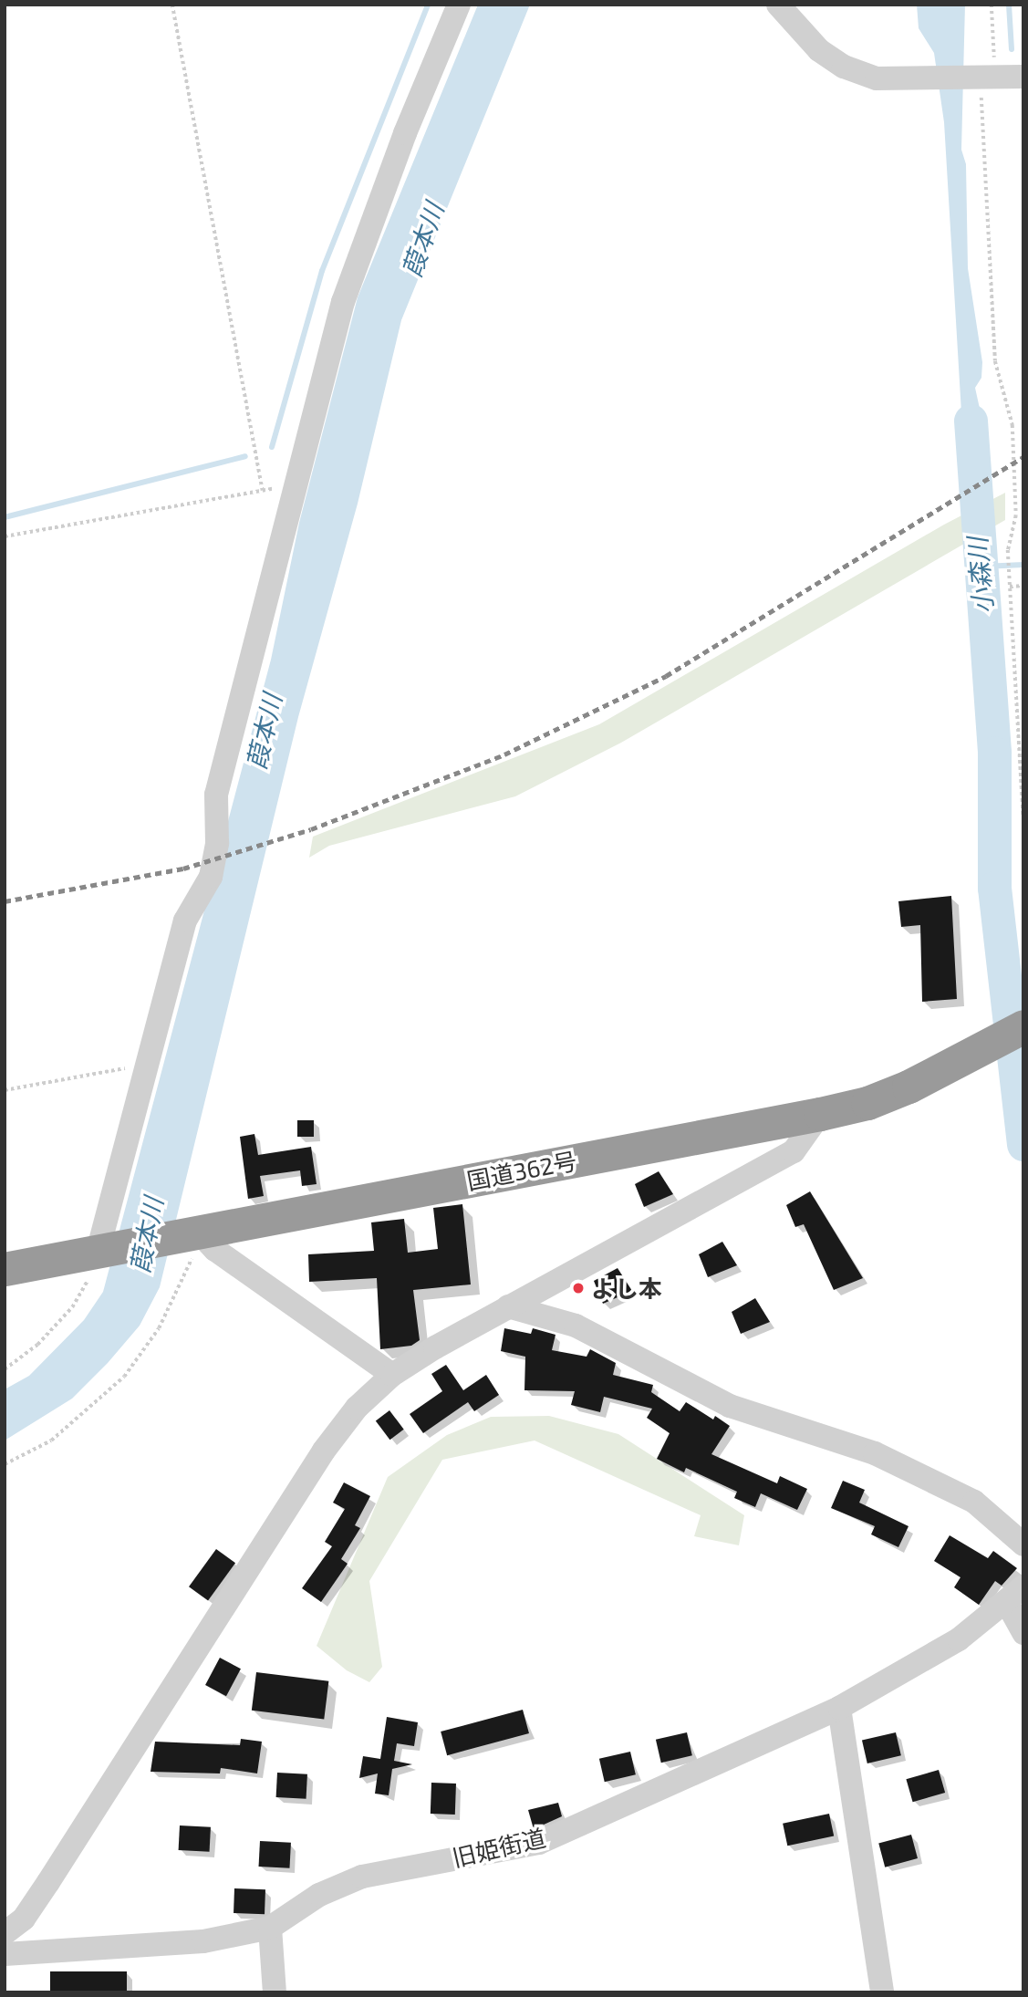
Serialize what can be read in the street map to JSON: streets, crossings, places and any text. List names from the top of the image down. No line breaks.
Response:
{"streets":{"highway":["国道362号"],"street":["旧姫街道"]},"water":["葭本川","小森川"],"places":["よし本"]}
